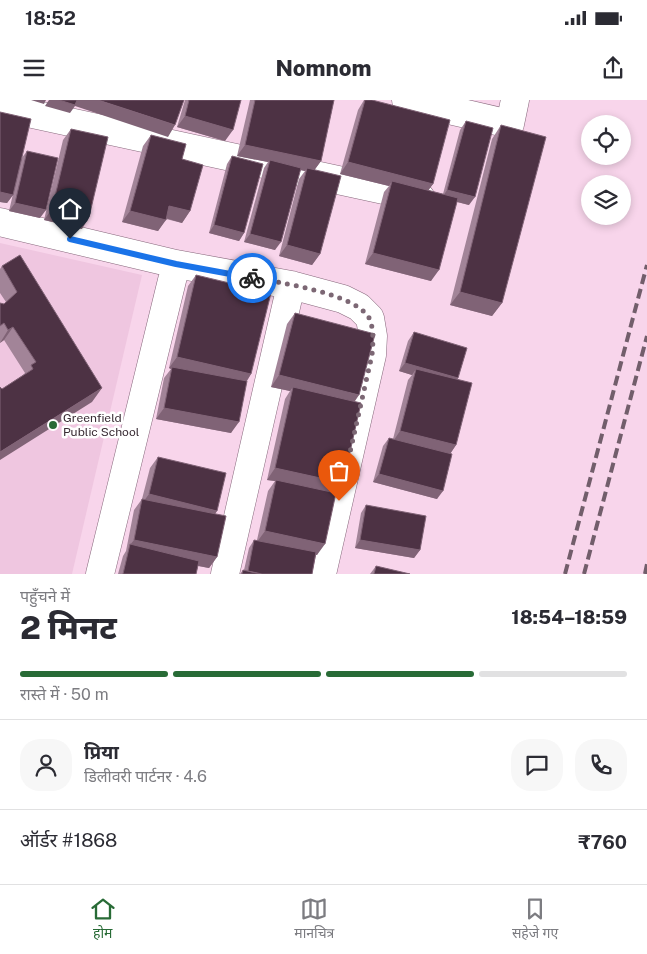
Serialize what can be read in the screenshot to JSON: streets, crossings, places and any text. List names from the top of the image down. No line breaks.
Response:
{"places":["Greenfield Public School"],"page":{"status":"18:52","header":"Nomnom","heading":["2 मिनट","पहुँचने में","18:54–18:59"],"panel":["प्रिया","डिलीवरी पार्टनर · 4.6","ऑर्डर #1868","₹760"],"bar":"रास्ते में · 50 m","tabs":["होम","मानचित्र","सहेजे गए"]}}
